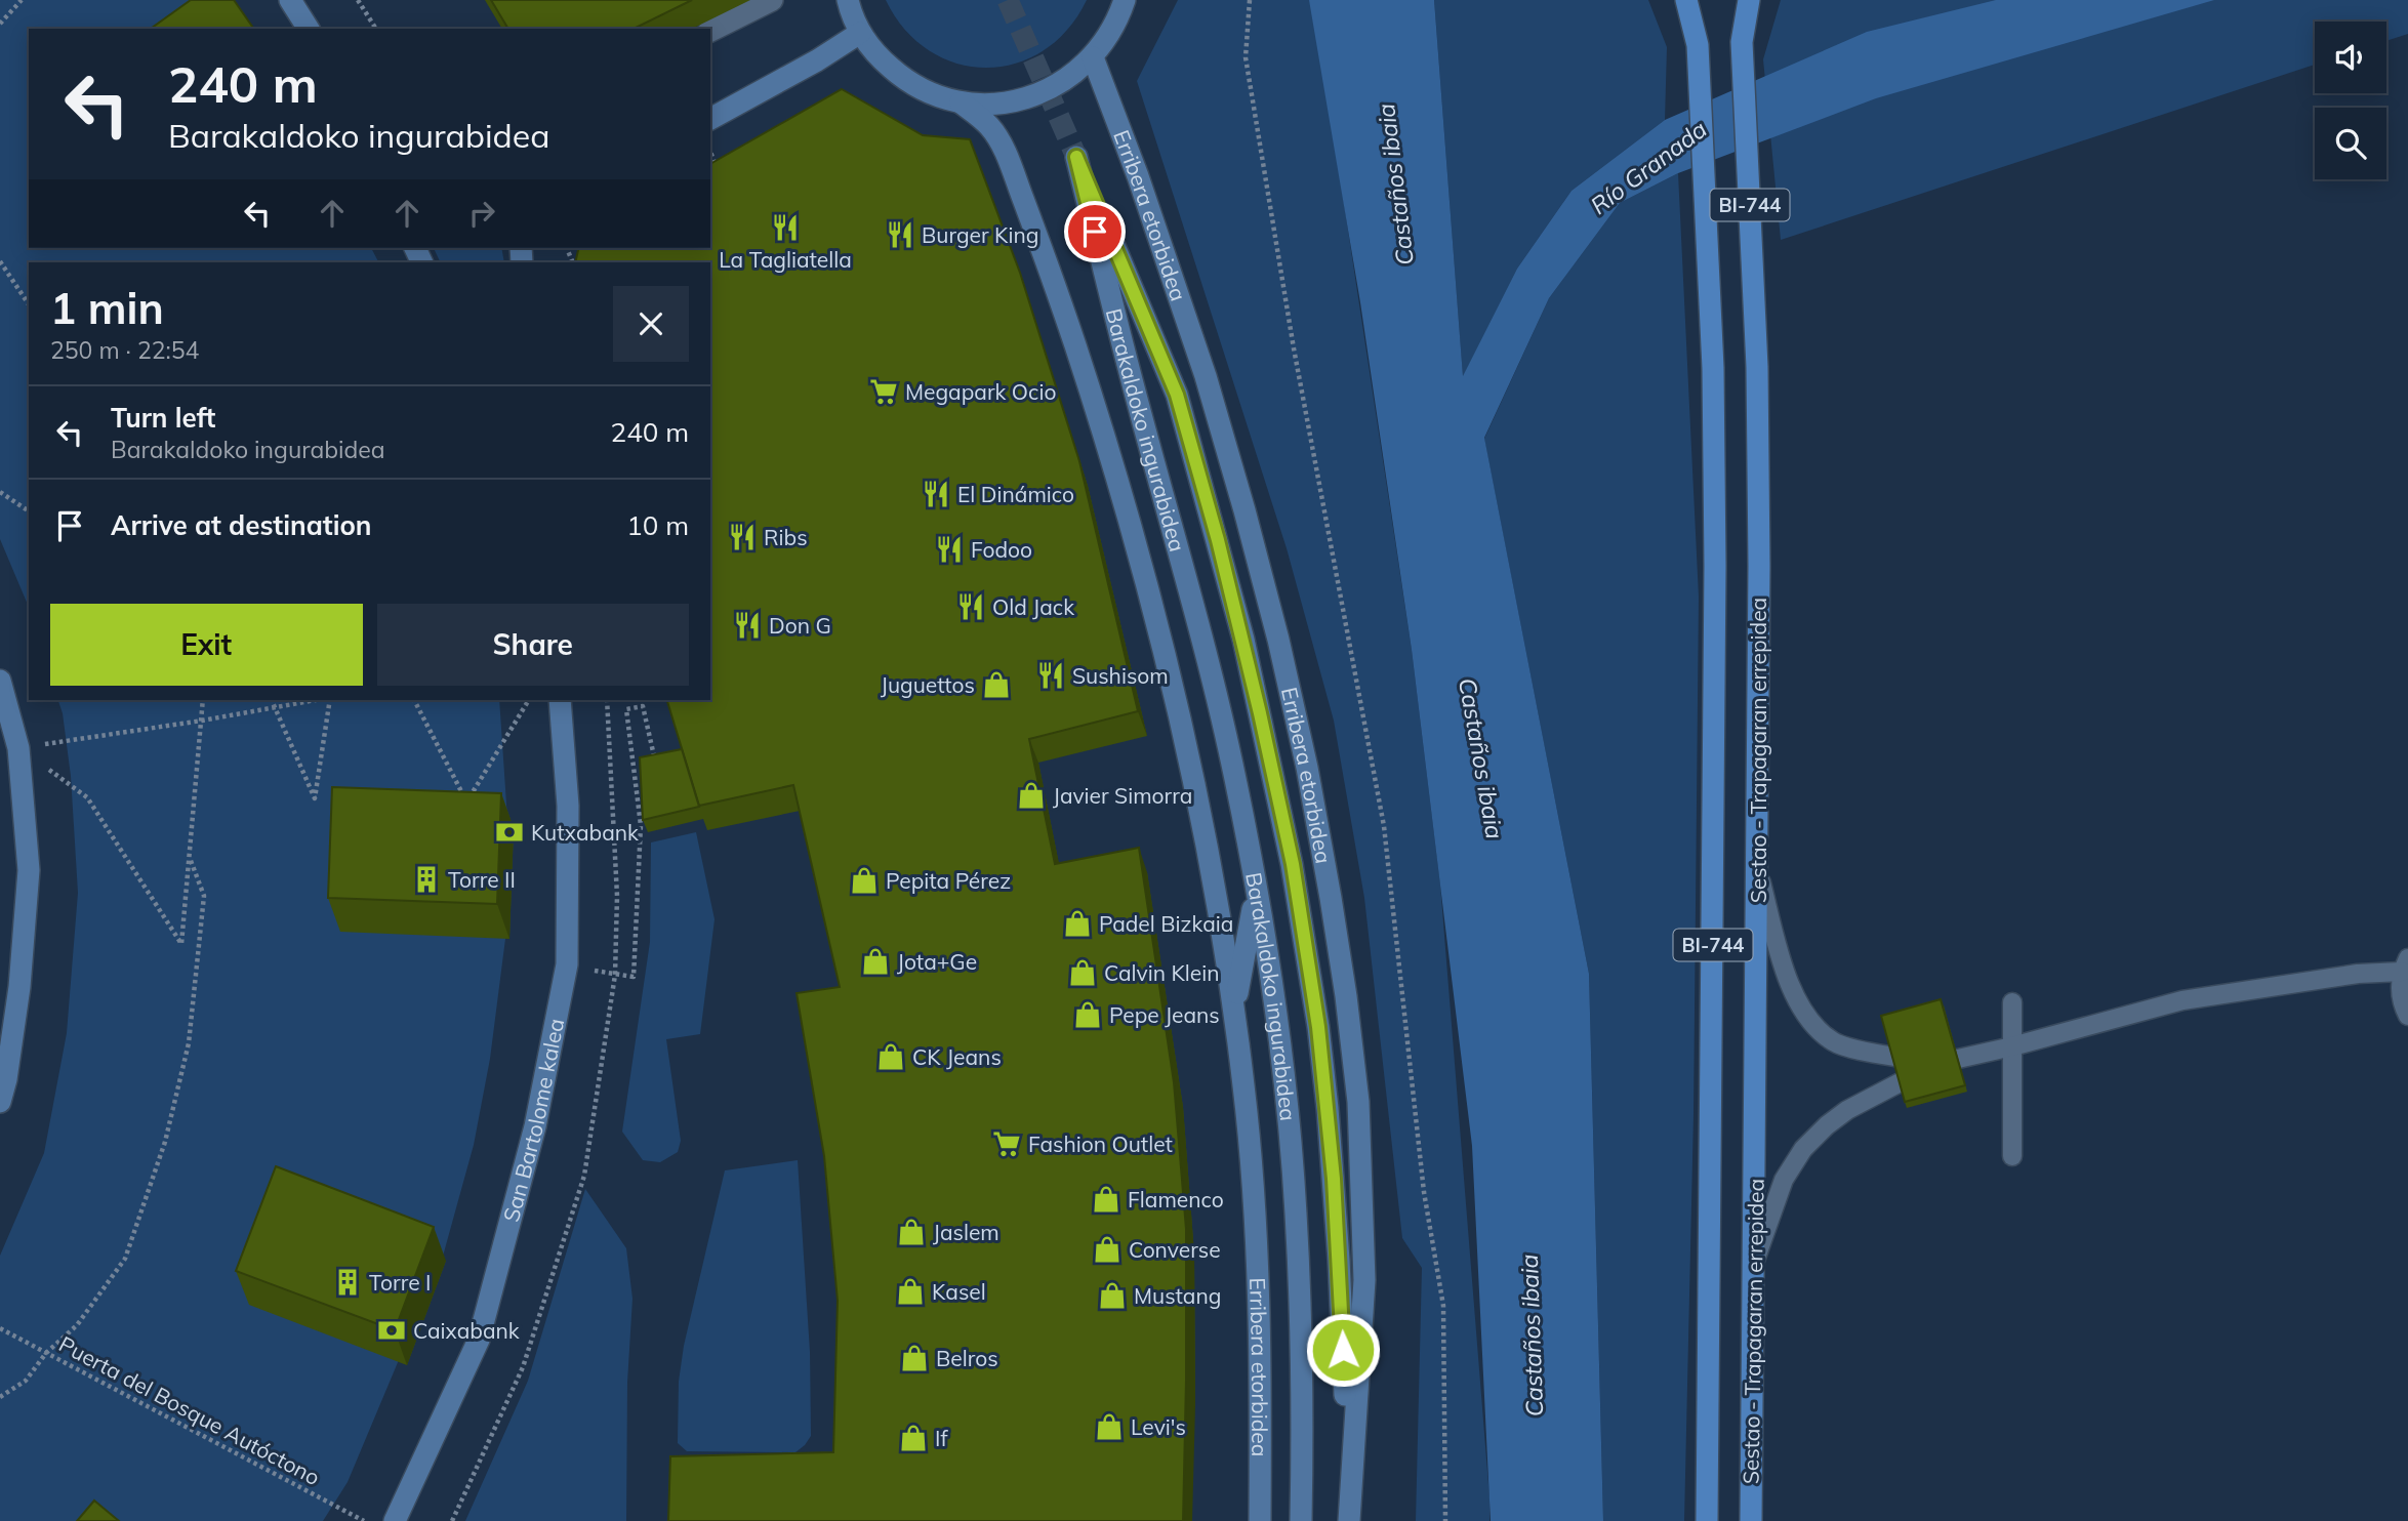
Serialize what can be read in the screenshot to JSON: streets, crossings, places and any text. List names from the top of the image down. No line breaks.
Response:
{"streets":{"main road":["BI-744","Sestao - Trapagaran errepidea"],"street":["Erribera etorbidea","Barakaldoko ingurabidea","San Bartolome kalea"],"path":["Puerta del Bosque Autóctono"]},"crossings":[["Erribera etorbidea","Barakaldoko ingurabidea"]],"water":["Río Granada","Castaños ibaia"],"places":{"restaurant":["La Tagliatella","Burger King","El Dinámico","Ribs","Fodoo","Old Jack","Don G","Sushisom"],"supermarket":["Megapark Ocio","Fashion Outlet"],"shop":["Juguettos","Javier Simorra","Pepita Pérez","Padel Bizkaia","Jota+Ge","Calvin Klein","Pepe Jeans","CK Jeans","Flamenco","Jaslem","Converse","Kasel","Mustang","Belros","Levi's","If"],"bank":["Kutxabank","Caixabank"],"building":["Torre II","Torre I"]},"page":{"turn":["240 m","Barakaldoko ingurabidea"],"heading":["1 min","250 m · 22:54"],"list":[{"name":"Turn left","note":"Barakaldoko ingurabidea","value":"240 m"},{"name":"Arrive at destination","value":"10 m"}],"buttons":["Exit","Share"]}}
